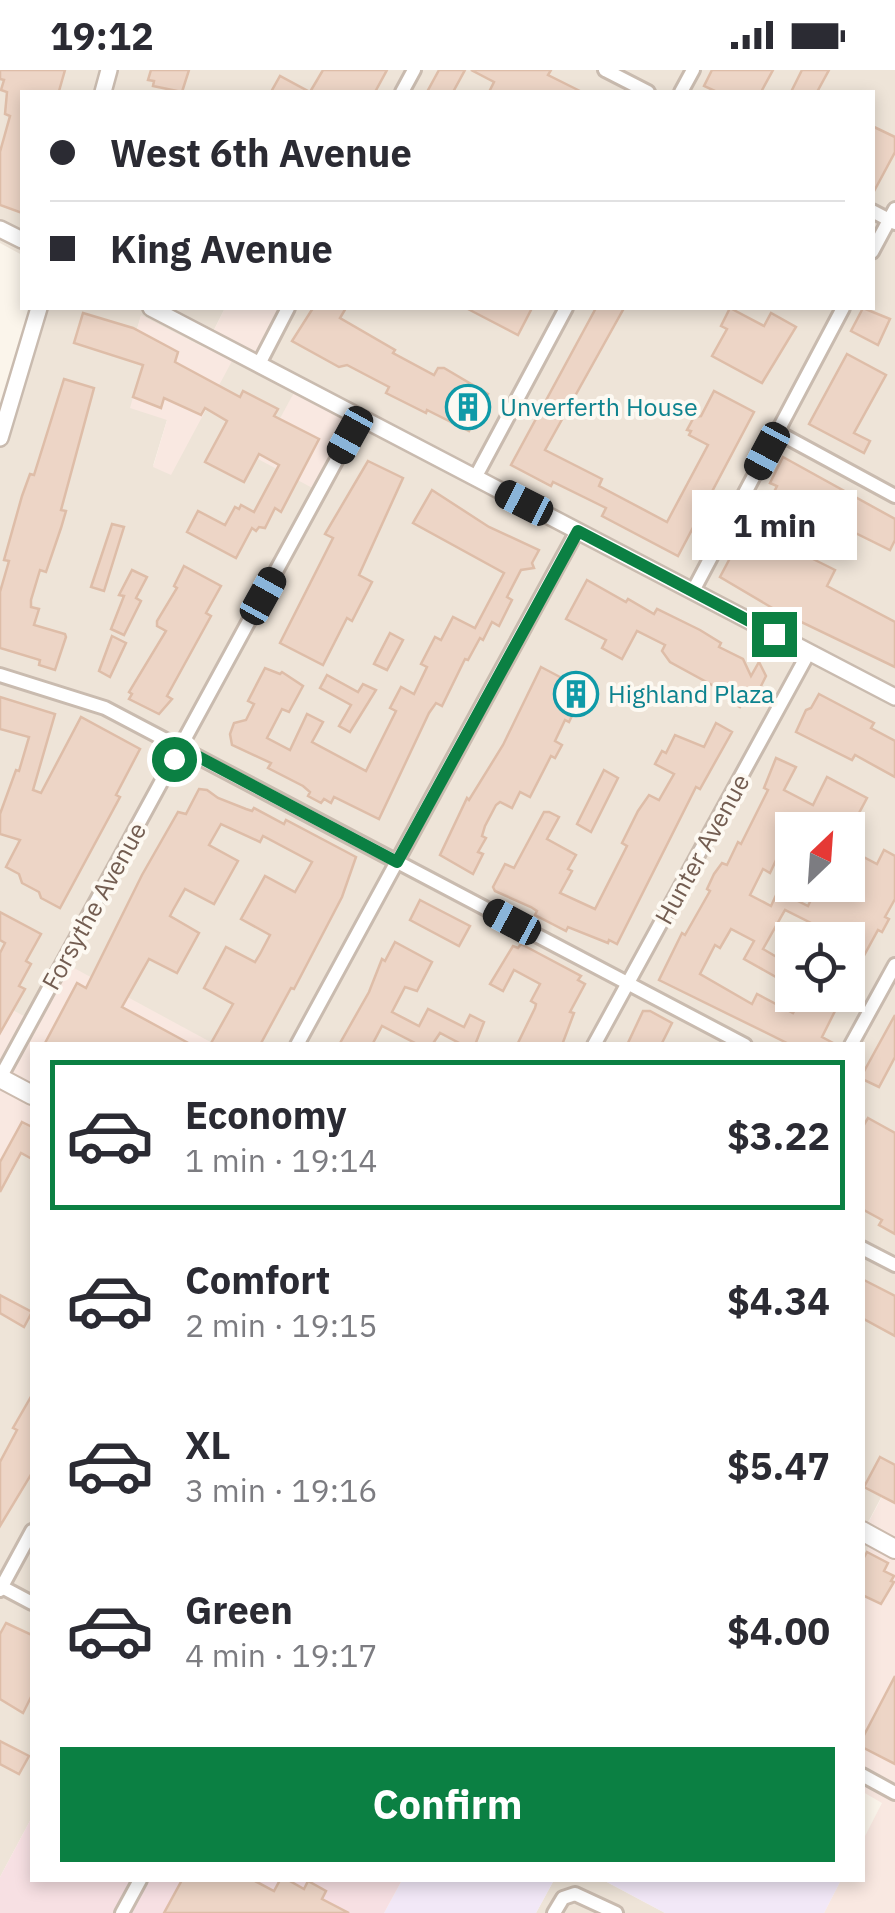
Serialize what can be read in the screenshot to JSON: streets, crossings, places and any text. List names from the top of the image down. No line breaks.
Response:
{"streets":{"street":["Hunter Avenue","Forsythe Avenue"]},"places":{"building":["Unverferth House","Highland Plaza"]},"north":"top right","page":{"status":"19:12","banner":["West 6th Avenue","King Avenue"],"bubble":"1 min","list":[{"name":"Economy","note":"1 min · 19:14","value":"$3.22"},{"name":"Comfort","note":"2 min · 19:15","value":"$4.34"},{"name":"XL","note":"3 min · 19:16","value":"$5.47"},{"name":"Green","note":"4 min · 19:17","value":"$4.00"}],"buttons":"Confirm"}}
